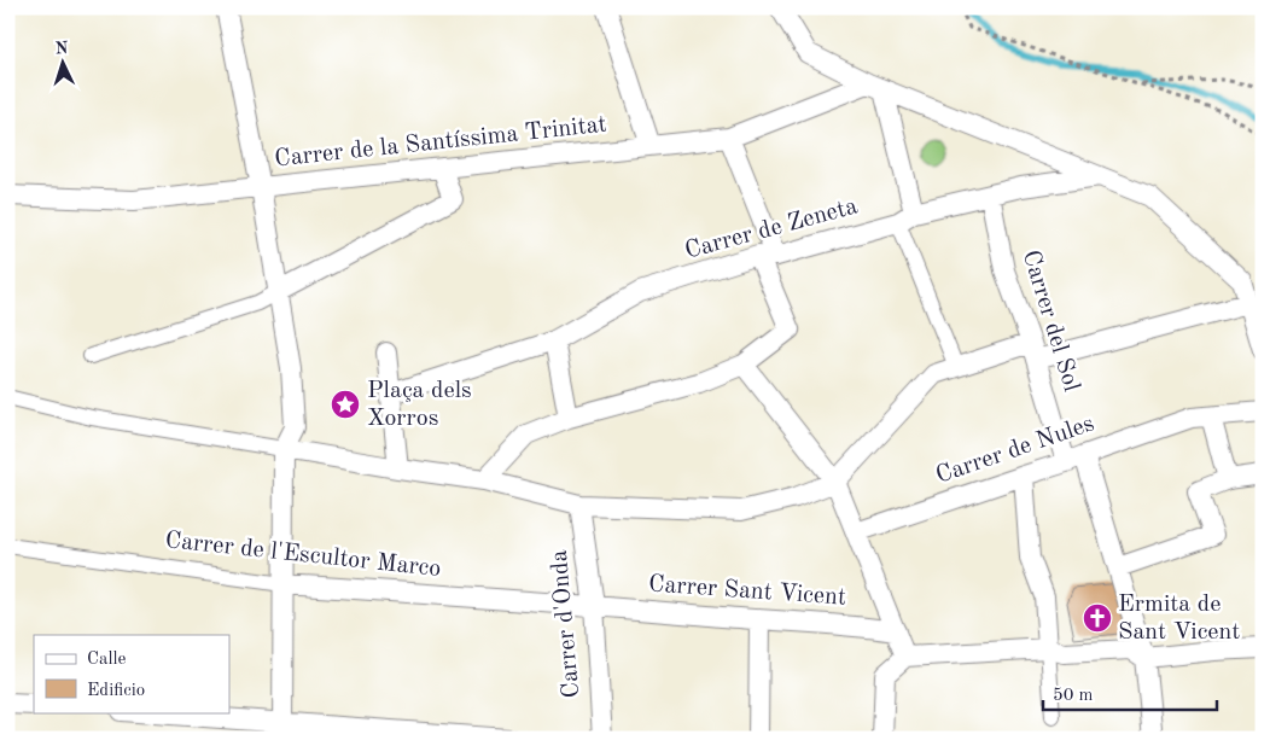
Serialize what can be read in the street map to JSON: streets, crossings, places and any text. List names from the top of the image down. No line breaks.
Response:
{"streets":{"street":["Carrer de la Santíssima Trinitat","Carrer de Zeneta","Carrer del Sol","Carrer de Nules","Carrer de l'Escultor Marco","Carrer Sant Vicent","Carrer d'Onda"]},"crossings":[["Carrer de Zeneta","Carrer del Sol"],["Carrer del Sol","Carrer de Nules"],["Carrer de l'Escultor Marco","Carrer Sant Vicent"],["Carrer de l'Escultor Marco","Carrer d'Onda"],["Carrer Sant Vicent","Carrer d'Onda"]],"places":{"place":["Plaça dels Xorros"],"church":["Ermita de Sant Vicent"]},"legend":["Calle","Edificio"],"scale_bar":"50 m","north":"top"}
